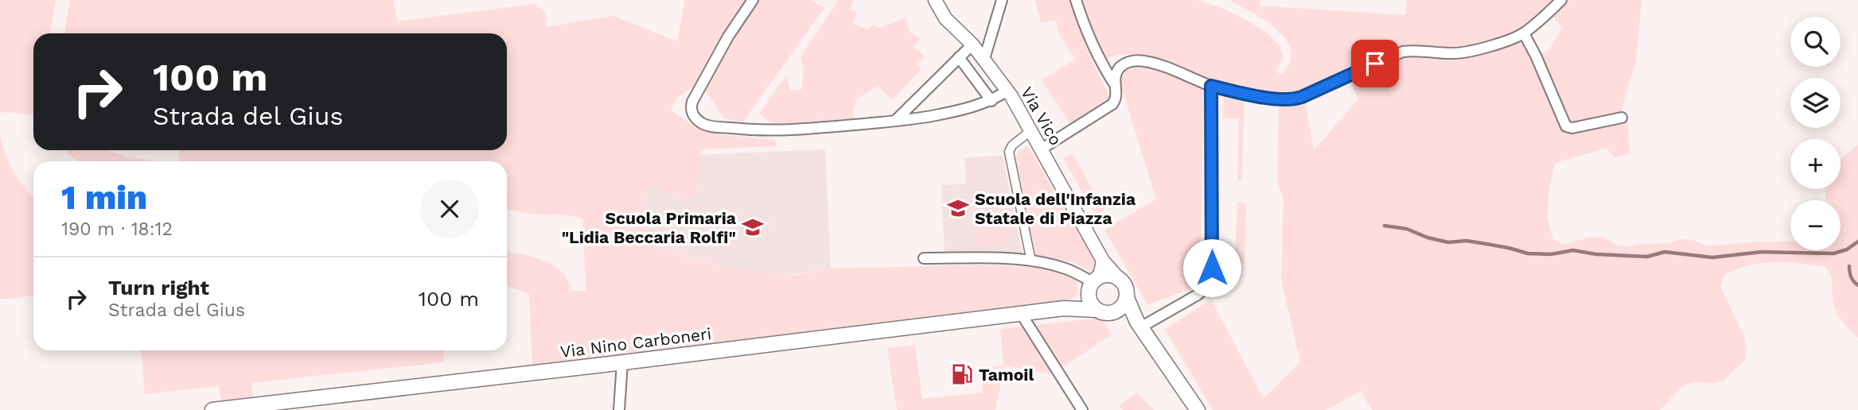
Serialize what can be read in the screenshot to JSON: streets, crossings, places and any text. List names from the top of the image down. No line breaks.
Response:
{"streets":{"main road":["Via Nino Carboneri"],"street":["Via Vico"]},"crossings":[["Via Vico","Via Nino Carboneri"]],"places":{"school or university":["Scuola dell'Infanzia Statale di Piazza","Scuola Primaria \"Lidia Beccaria Rolfi\""],"fuel station":["Tamoil"]},"page":{"map_buttons":["+","−"],"turn":["100 m","Strada del Gius"],"heading":["1 min","190 m · 18:12"],"list":[{"name":"Turn right","note":"Strada del Gius","value":"100 m"}]}}
